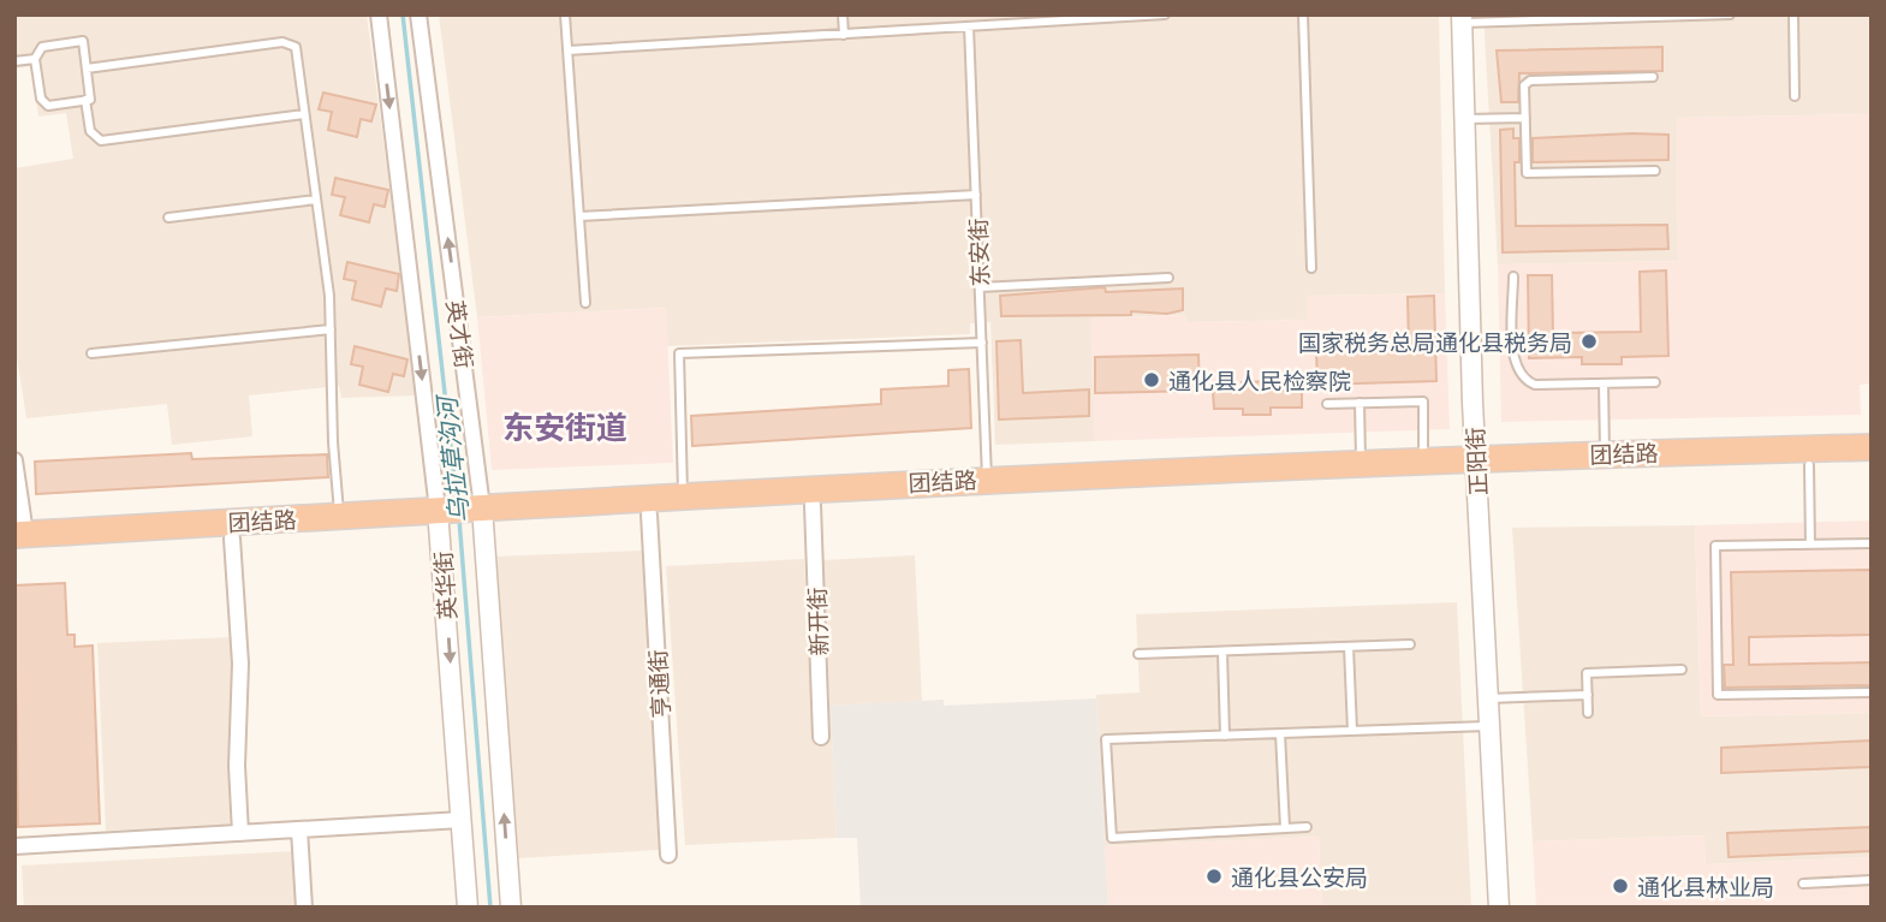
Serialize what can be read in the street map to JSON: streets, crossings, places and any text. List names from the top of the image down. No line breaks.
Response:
{"streets":{"highway":["团结路"],"street":["英才街","正阳街","英华街","新开街","亨通街"],"lane":["东安街"]},"crossings":[["东安街","团结路"],["英才街","团结路"],["团结路","正阳街"],["团结路","英华街"],["团结路","新开街"],["团结路","亨通街"]],"one_way":["英才街","英华街"],"districts":["东安街道"],"water":["乌拉草沟河"],"places":["国家税务总局通化县税务局","通化县人民检察院","通化县公安局","通化县林业局"]}
